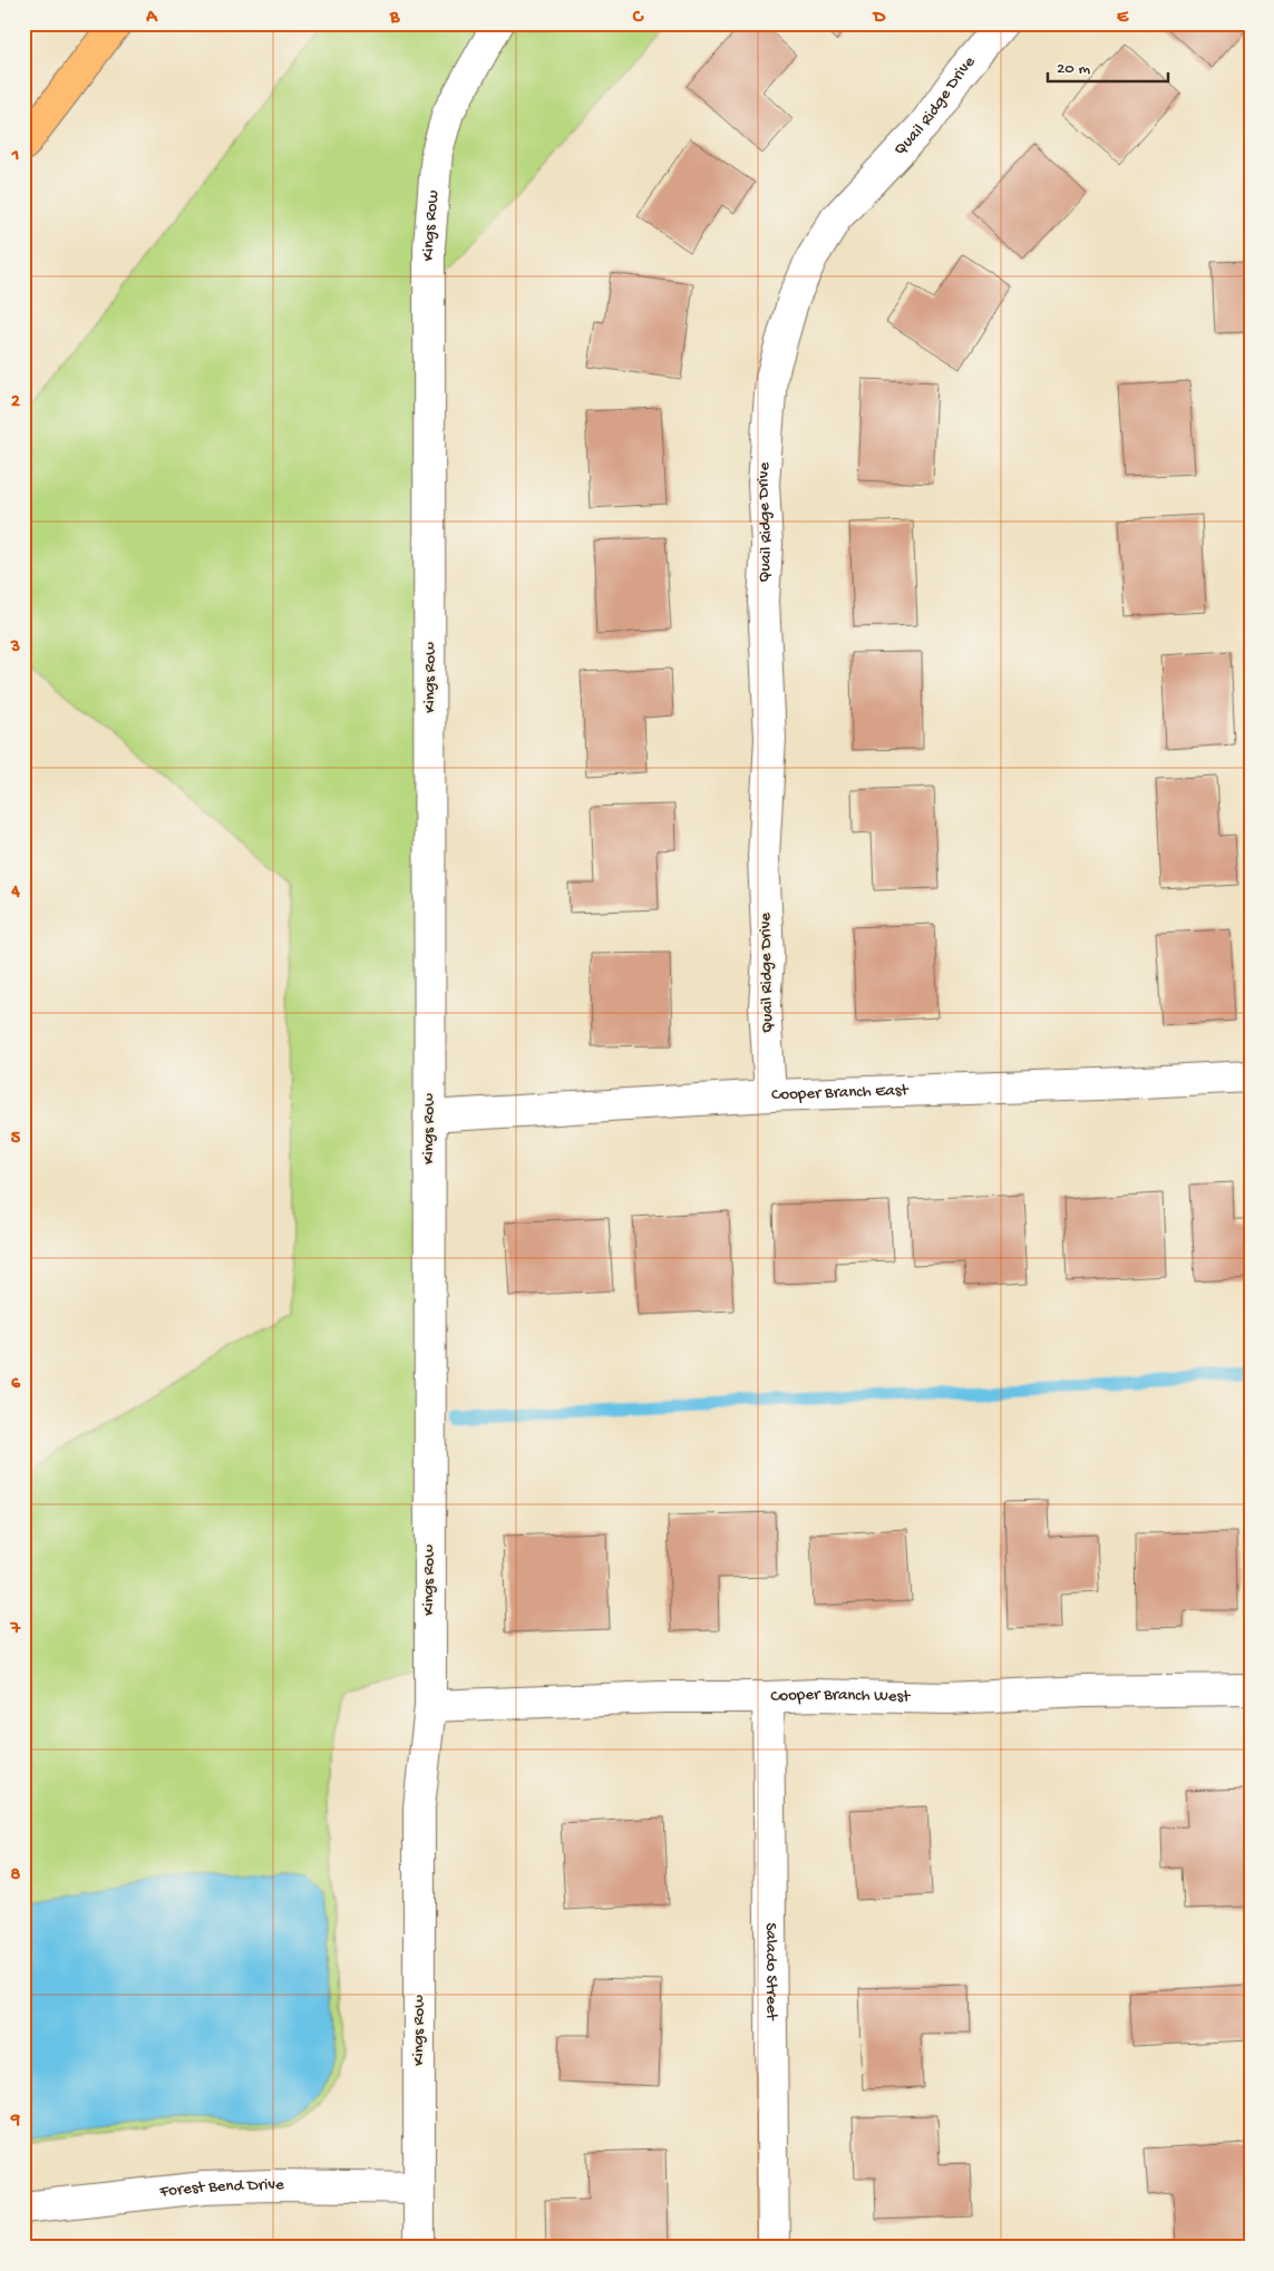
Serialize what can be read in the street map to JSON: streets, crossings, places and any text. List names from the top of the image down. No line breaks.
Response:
{"streets":{"street":["Quail Ridge Drive","Kings Row","Cooper Branch East","Cooper Branch West","Salado Street","Forest Bend Drive"]},"crossings":[["Quail Ridge Drive","Cooper Branch East"],["Kings Row","Cooper Branch East"],["Kings Row","Cooper Branch West"],["Kings Row","Forest Bend Drive"],["Cooper Branch West","Salado Street"]],"scale_bar":"20 m","grid":{"columns":["A","B","C","D","E"],"rows":["1","2","3","4","5","6","7","8","9"]}}
